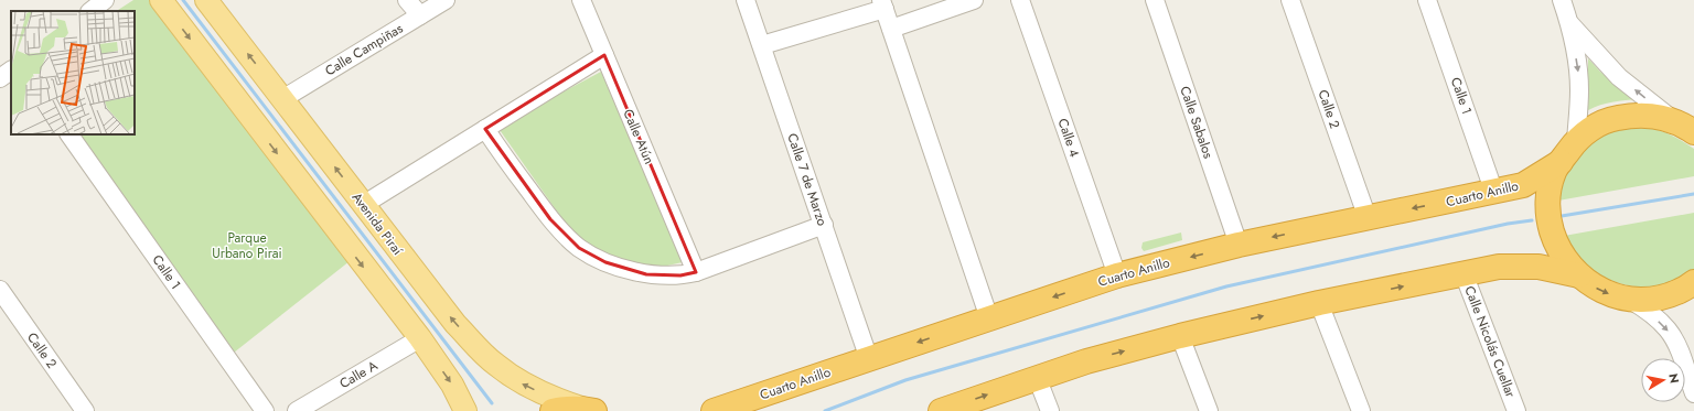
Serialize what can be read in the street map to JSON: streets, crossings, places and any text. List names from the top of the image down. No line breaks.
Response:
{"streets":{"highway":["Cuarto Anillo"],"main road":["Avenida Piraí"],"street":["Calle Campiñas","Calle 1","Calle 2","Calle Sabalos","Calle Atún","Calle 4","Calle 7 de Marzo","Calle Nicolás Cuellar","Calle A"]},"crossings":[["Calle Campiñas","Avenida Piraí"],["Calle 1","Cuarto Anillo"],["Calle 2","Cuarto Anillo"],["Calle Sabalos","Cuarto Anillo"],["Calle 4","Cuarto Anillo"],["Calle 7 de Marzo","Cuarto Anillo"]],"parks":["Parque Urbano Pirai"],"north":"right"}
